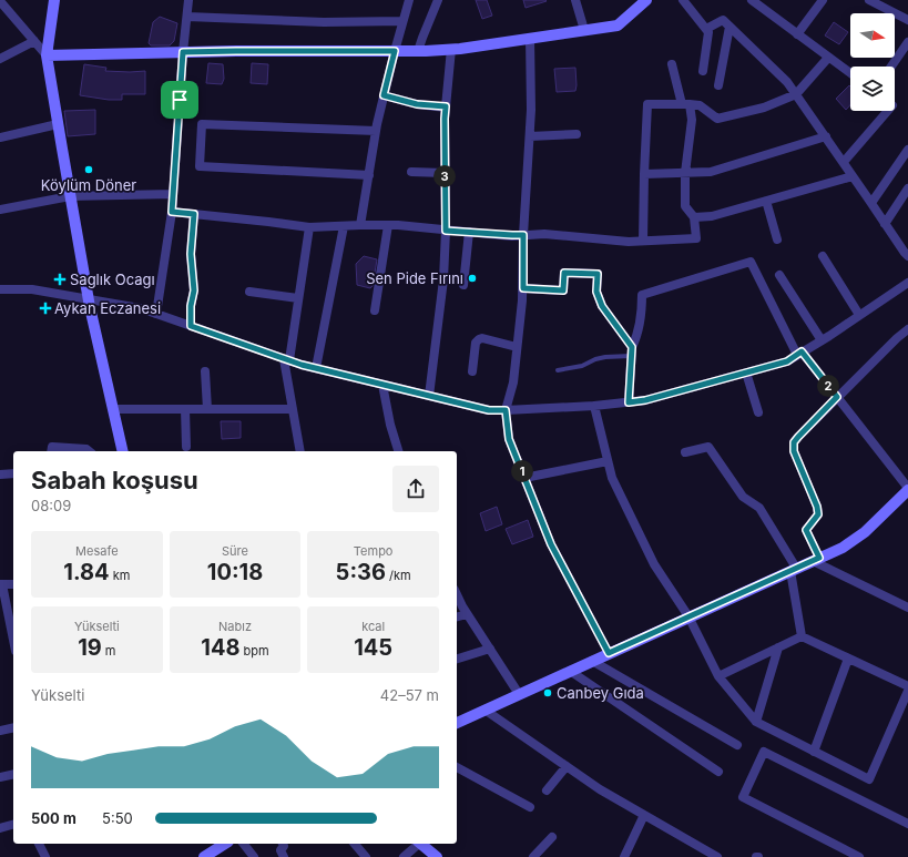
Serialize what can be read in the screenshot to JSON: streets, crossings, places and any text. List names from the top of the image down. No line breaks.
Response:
{"places":{"other":["Köylüm Döner","Sen Pide Fırını","Canbey Gıda"],"health":["Saglık Ocagı","Aykan Eczanesi"]},"north":"right","page":{"pins":["3","2","1"],"heading":["Sabah koşusu","08:09"],"stats":[["Mesafe","1.84 km"],["Süre","10:18"],["Tempo","5:36 /km"],["Yükselti","19 m"],["Nabız","148 bpm"],["kcal","145"]],"chart":["Yükselti","42–57 m"],"list":[{"name":"500 m","note":"5:50"}]}}
